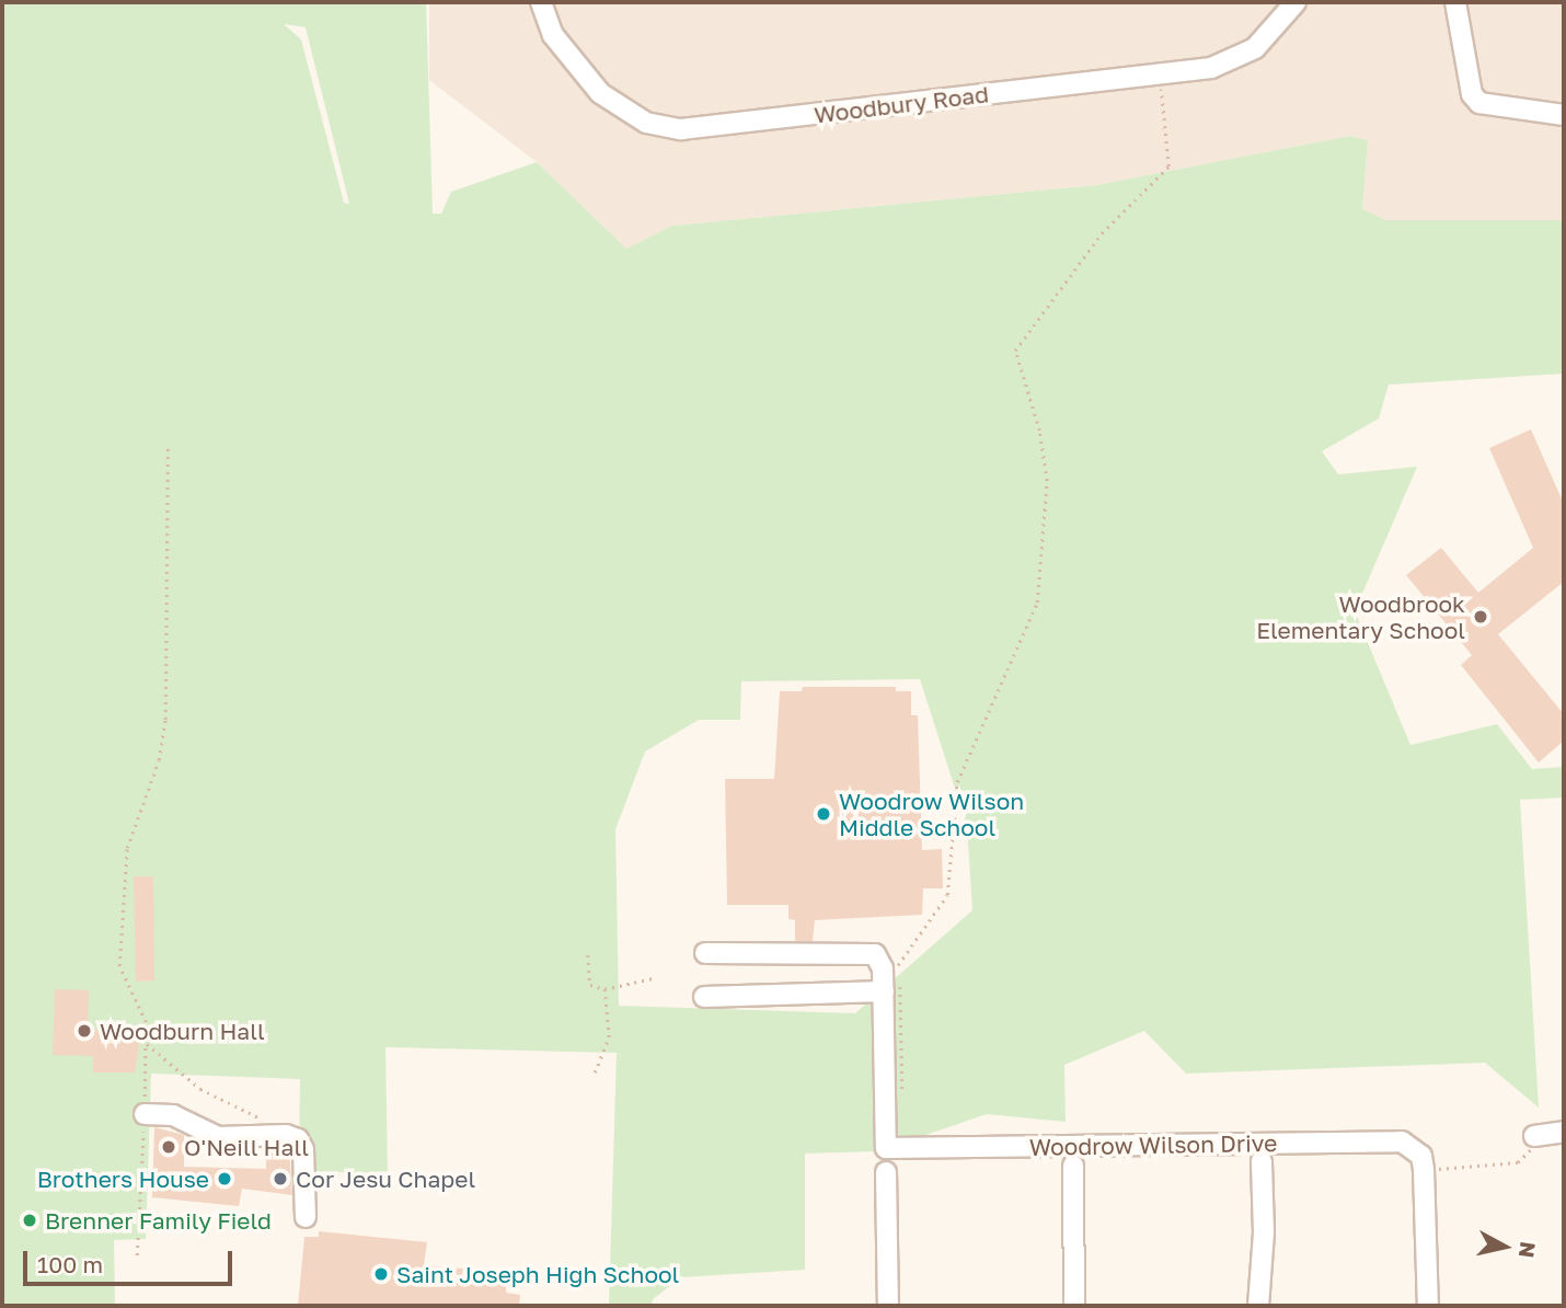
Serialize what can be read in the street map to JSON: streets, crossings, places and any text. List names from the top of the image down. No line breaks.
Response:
{"streets":{"street":["Woodbury Road","Woodrow Wilson Drive"]},"places":["Woodbrook Elementary School","Woodrow Wilson Middle School","Woodburn Hall","O'Neill Hall","Brothers House","Cor Jesu Chapel","Brenner Family Field","Saint Joseph High School"],"scale_bar":"100 m","north":"right"}
